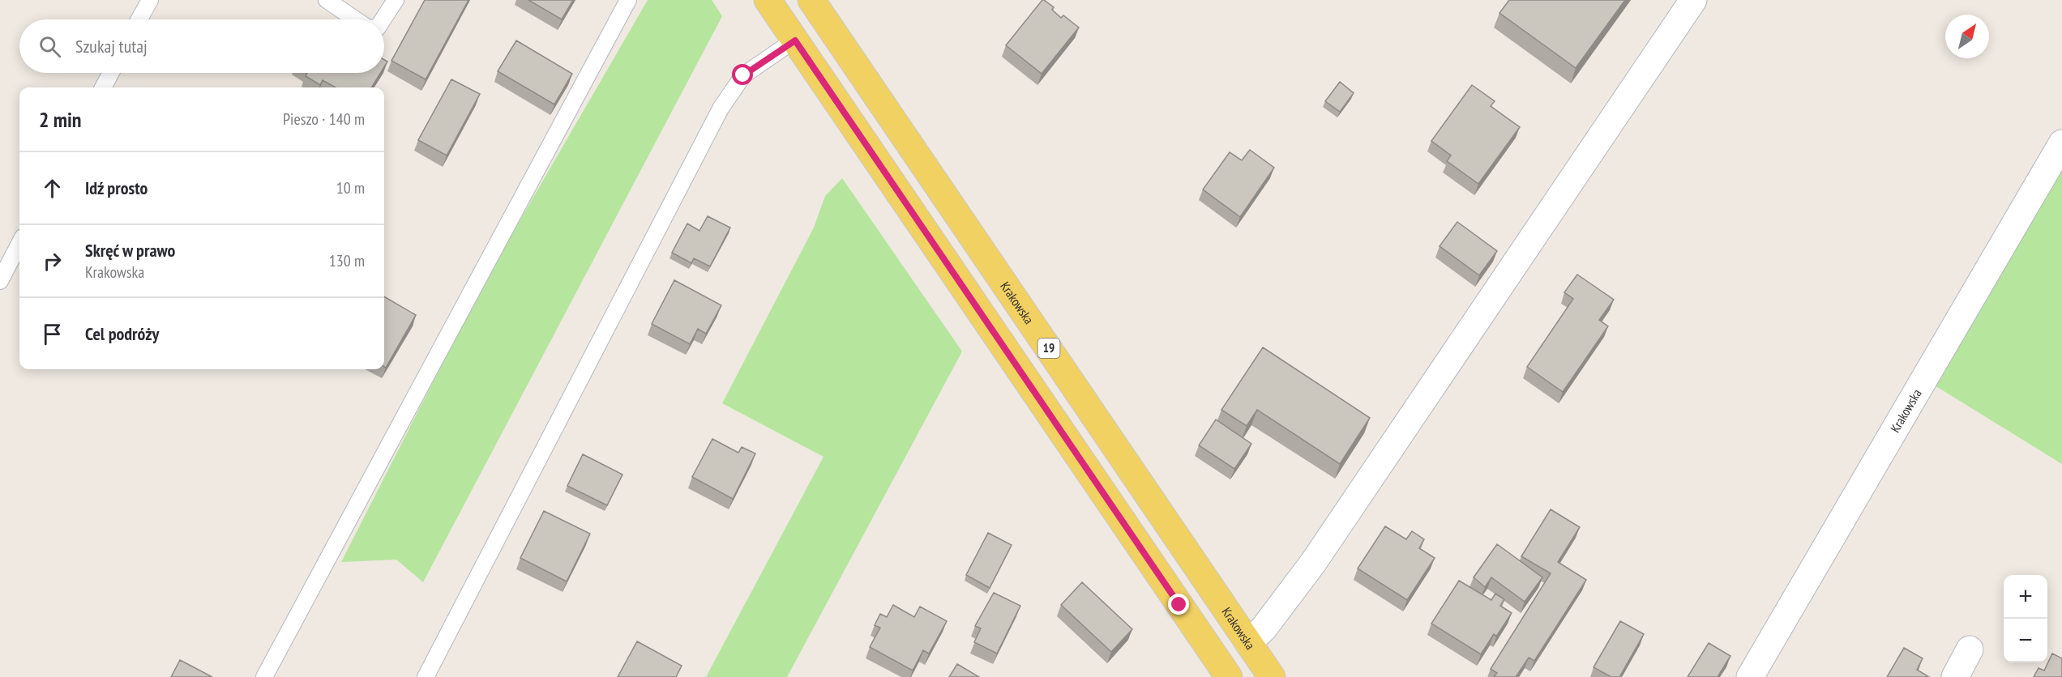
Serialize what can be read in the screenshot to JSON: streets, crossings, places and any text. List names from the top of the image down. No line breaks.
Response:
{"streets":{"main road":["Krakowska","19"]},"north":"top right","page":{"search":"Szukaj tutaj","heading":["2 min","Pieszo · 140 m"],"list":[["Idź prosto","10 m"],["Skręć w prawo","Krakowska","130 m"],"Cel podróży"],"map_buttons":["+","−"]}}
